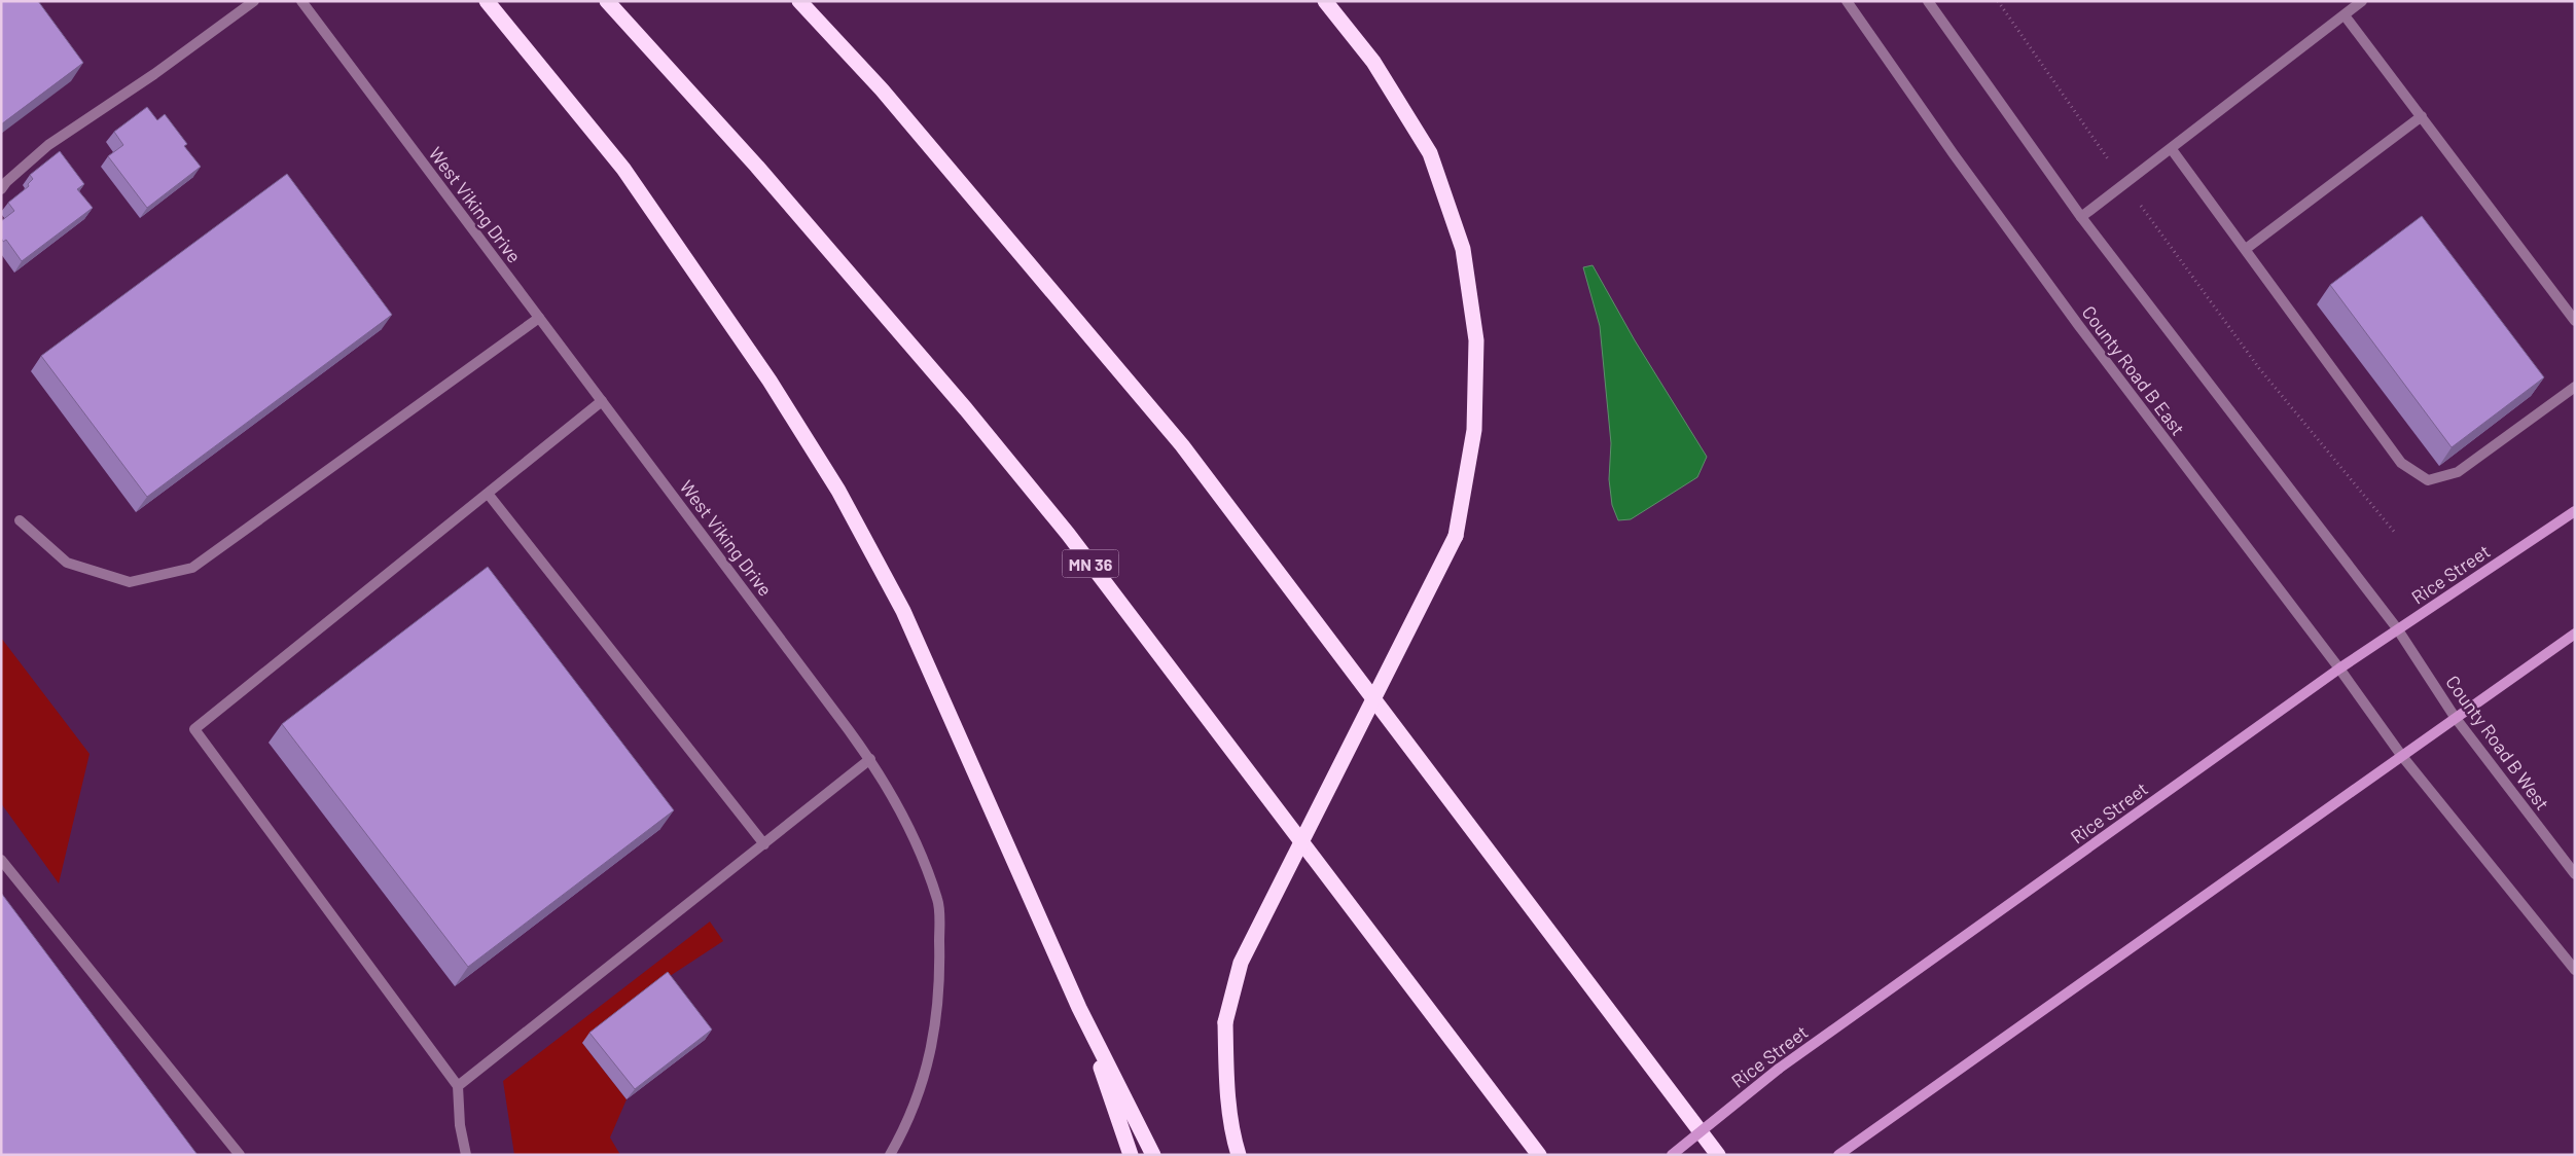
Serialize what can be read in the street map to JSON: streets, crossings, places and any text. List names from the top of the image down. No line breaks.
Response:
{"streets":{"highway":["MN 36"],"main road":["Rice Street"],"street":["West Viking Drive","County Road B East","County Road B West"]},"crossings":[["County Road B East","Rice Street"],["Rice Street","County Road B West"]]}
